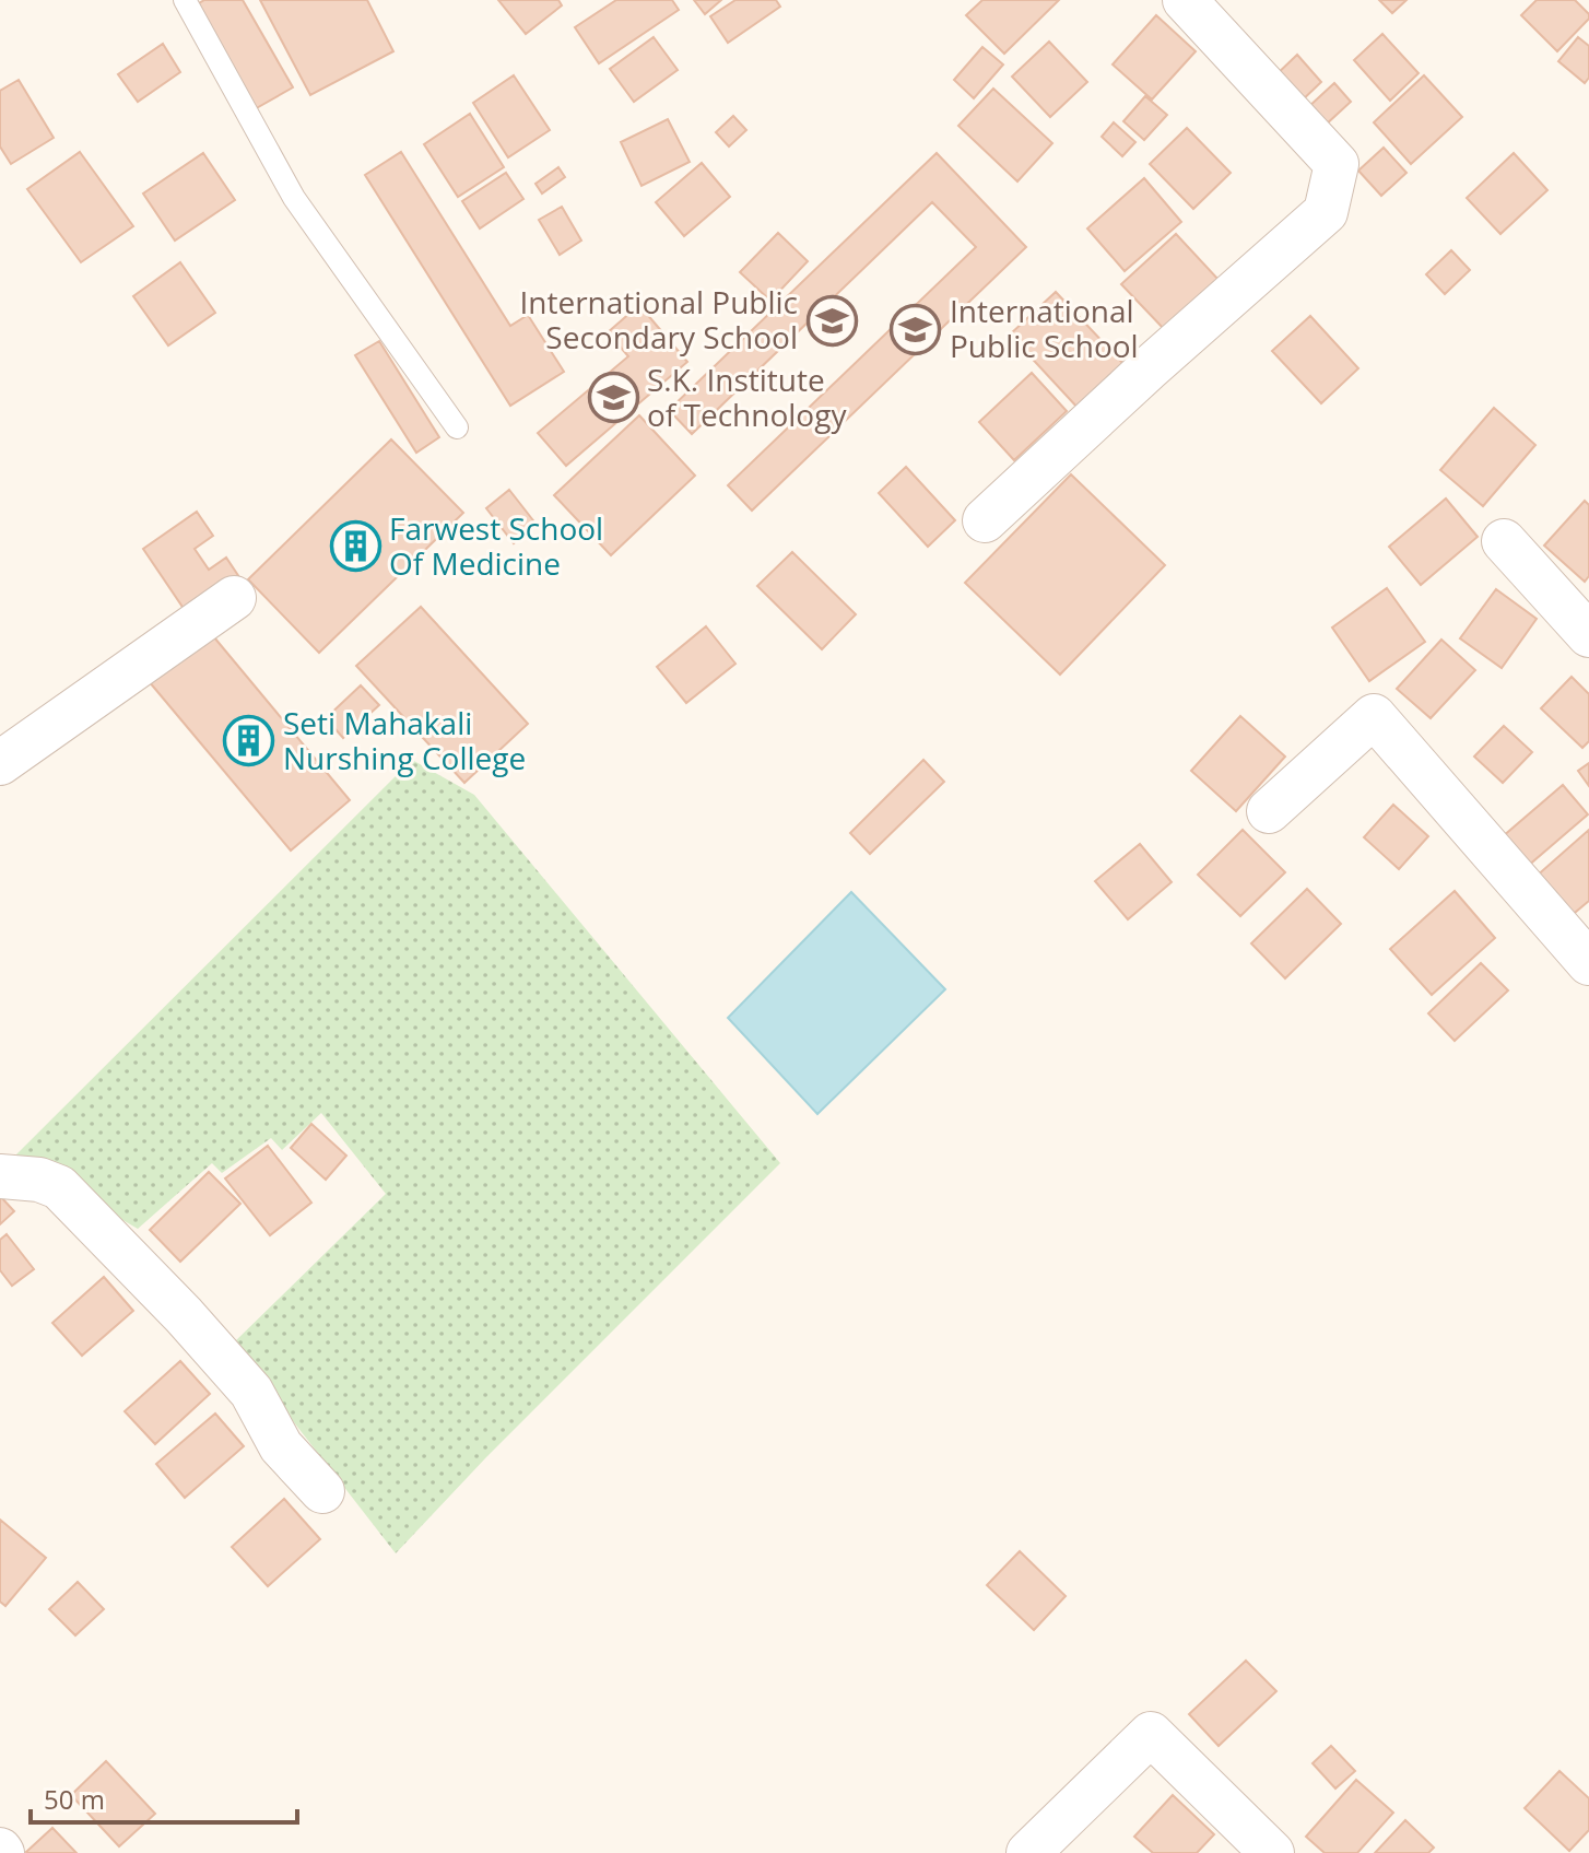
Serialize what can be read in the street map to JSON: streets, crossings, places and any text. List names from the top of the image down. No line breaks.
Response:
{"places":{"school or university":["International Public Secondary School","International Public School","S.K. Institute of Technology"],"building":["Farwest School Of Medicine","Seti Mahakali Nurshing College"]},"scale_bar":"50 m"}
